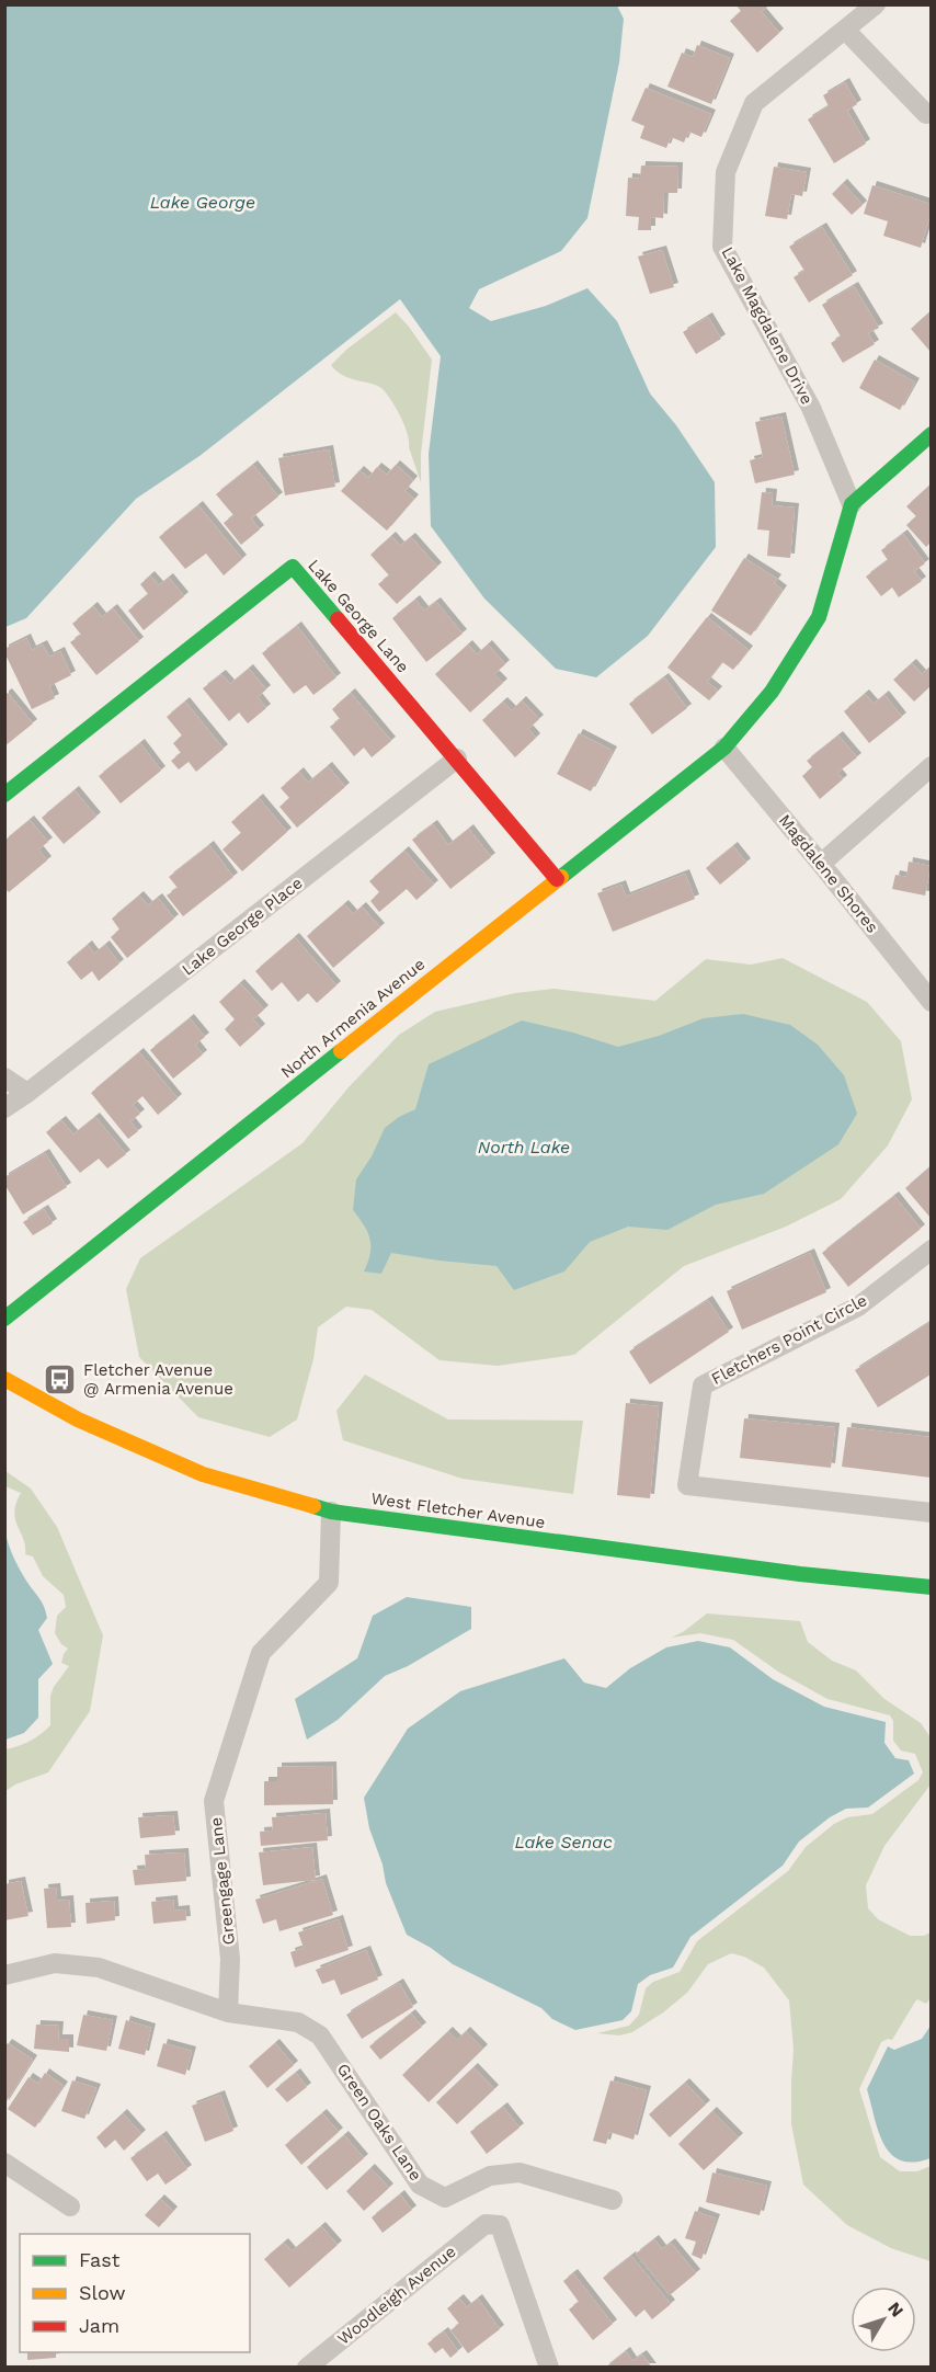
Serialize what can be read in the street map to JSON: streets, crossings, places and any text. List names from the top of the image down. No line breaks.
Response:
{"streets":{"street":["Lake Magdalene Drive","Lake George Lane","Magdalene Shores","Lake George Place","North Armenia Avenue","Fletchers Point Circle","West Fletcher Avenue","Greengage Lane","Green Oaks Lane","Woodleigh Avenue"]},"crossings":[["Lake George Lane","Lake George Place"],["Lake George Lane","North Armenia Avenue"],["Magdalene Shores","North Armenia Avenue"],["West Fletcher Avenue","Greengage Lane"],["Greengage Lane","Green Oaks Lane"]],"water":["Lake George","North Lake","Lake Senac"],"places":{"bus stop":["Fletcher Avenue @ Armenia Avenue"]},"legend":["Fast","Slow","Jam"],"north":"top right"}
